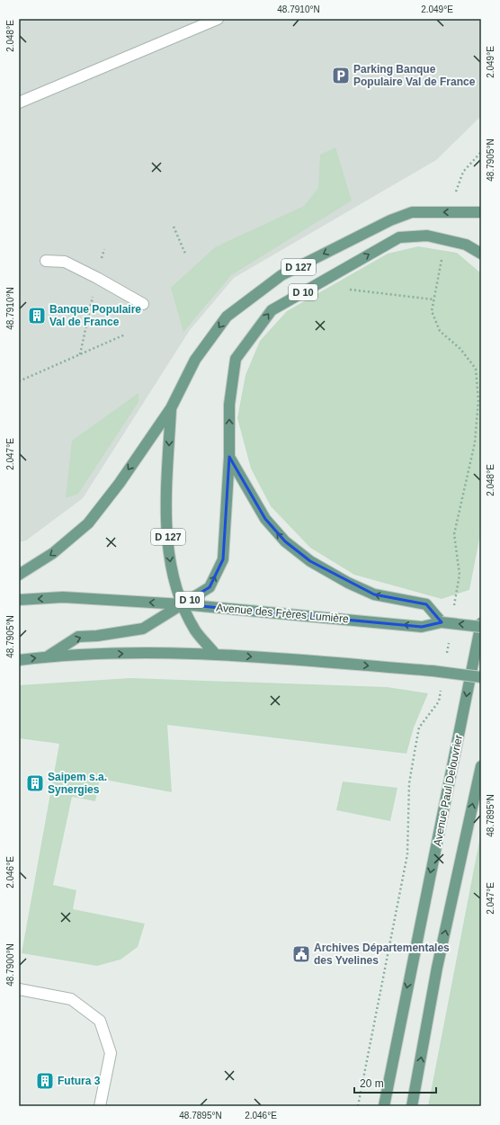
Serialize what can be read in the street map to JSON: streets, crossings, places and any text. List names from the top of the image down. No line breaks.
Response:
{"streets":{"main road":["D 127","D 10","Avenue des Frères Lumière","Avenue Paul Delouvrier"]},"crossings":[["D 127","D 10"],["D 127","Avenue des Frères Lumière"],["D 10","Avenue des Frères Lumière"]],"places":{"parking":["Parking Banque Populaire Val de France"],"building":["Banque Populaire Val de France","Saipem s.a. Synergies","Futura 3"],"public building":["Archives Départementales des Yvelines"]},"scale_bar":"20 m","coordinates":["48.7910°N","2.049°E","2.048°E","48.7905°N","2.047°E","48.7895°N","2.046°E","48.7900°N"]}
